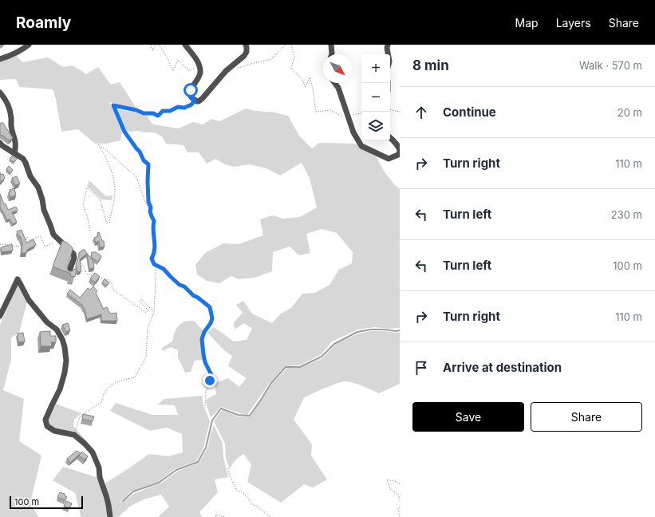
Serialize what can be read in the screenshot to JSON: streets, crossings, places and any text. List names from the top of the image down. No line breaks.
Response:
{"scale_bar":"100 m","north":"bottom right","page":{"header":"Roamly","nav":["Map","Layers","Share"],"heading":["8 min","Walk · 570 m"],"map_buttons":["+","−"],"list":[["Continue","20 m"],["Turn right","110 m"],["Turn left","230 m"],["Turn left","100 m"],["Turn right","110 m"],"Arrive at destination"],"buttons":["Save","Share"],"scale":"100 m"}}
